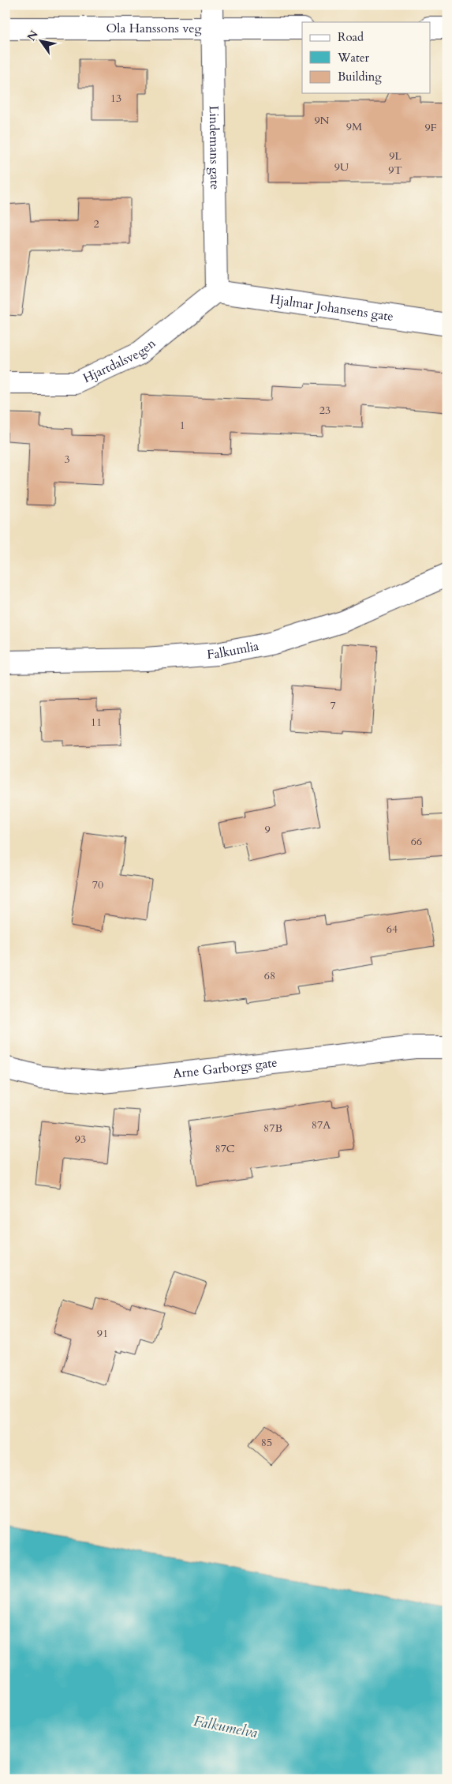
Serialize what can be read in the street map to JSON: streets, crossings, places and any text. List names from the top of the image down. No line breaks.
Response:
{"streets":{"street":["Ola Hanssons veg","Lindemans gate","Hjalmar Johansens gate","Hjartdalsvegen","Falkumlia","Arne Garborgs gate"]},"crossings":[["Ola Hanssons veg","Lindemans gate"],["Lindemans gate","Hjalmar Johansens gate"],["Lindemans gate","Hjartdalsvegen"],["Hjalmar Johansens gate","Hjartdalsvegen"]],"water":["Falkumelva"],"house_numbers":["13","9N","9M","9F","9L","9U","9T","2","23","1","3","7","11","9","66","70","64","68","87A","87B","93","87C","91","85"],"legend":["Road","Water","Building"],"north":"top left"}
